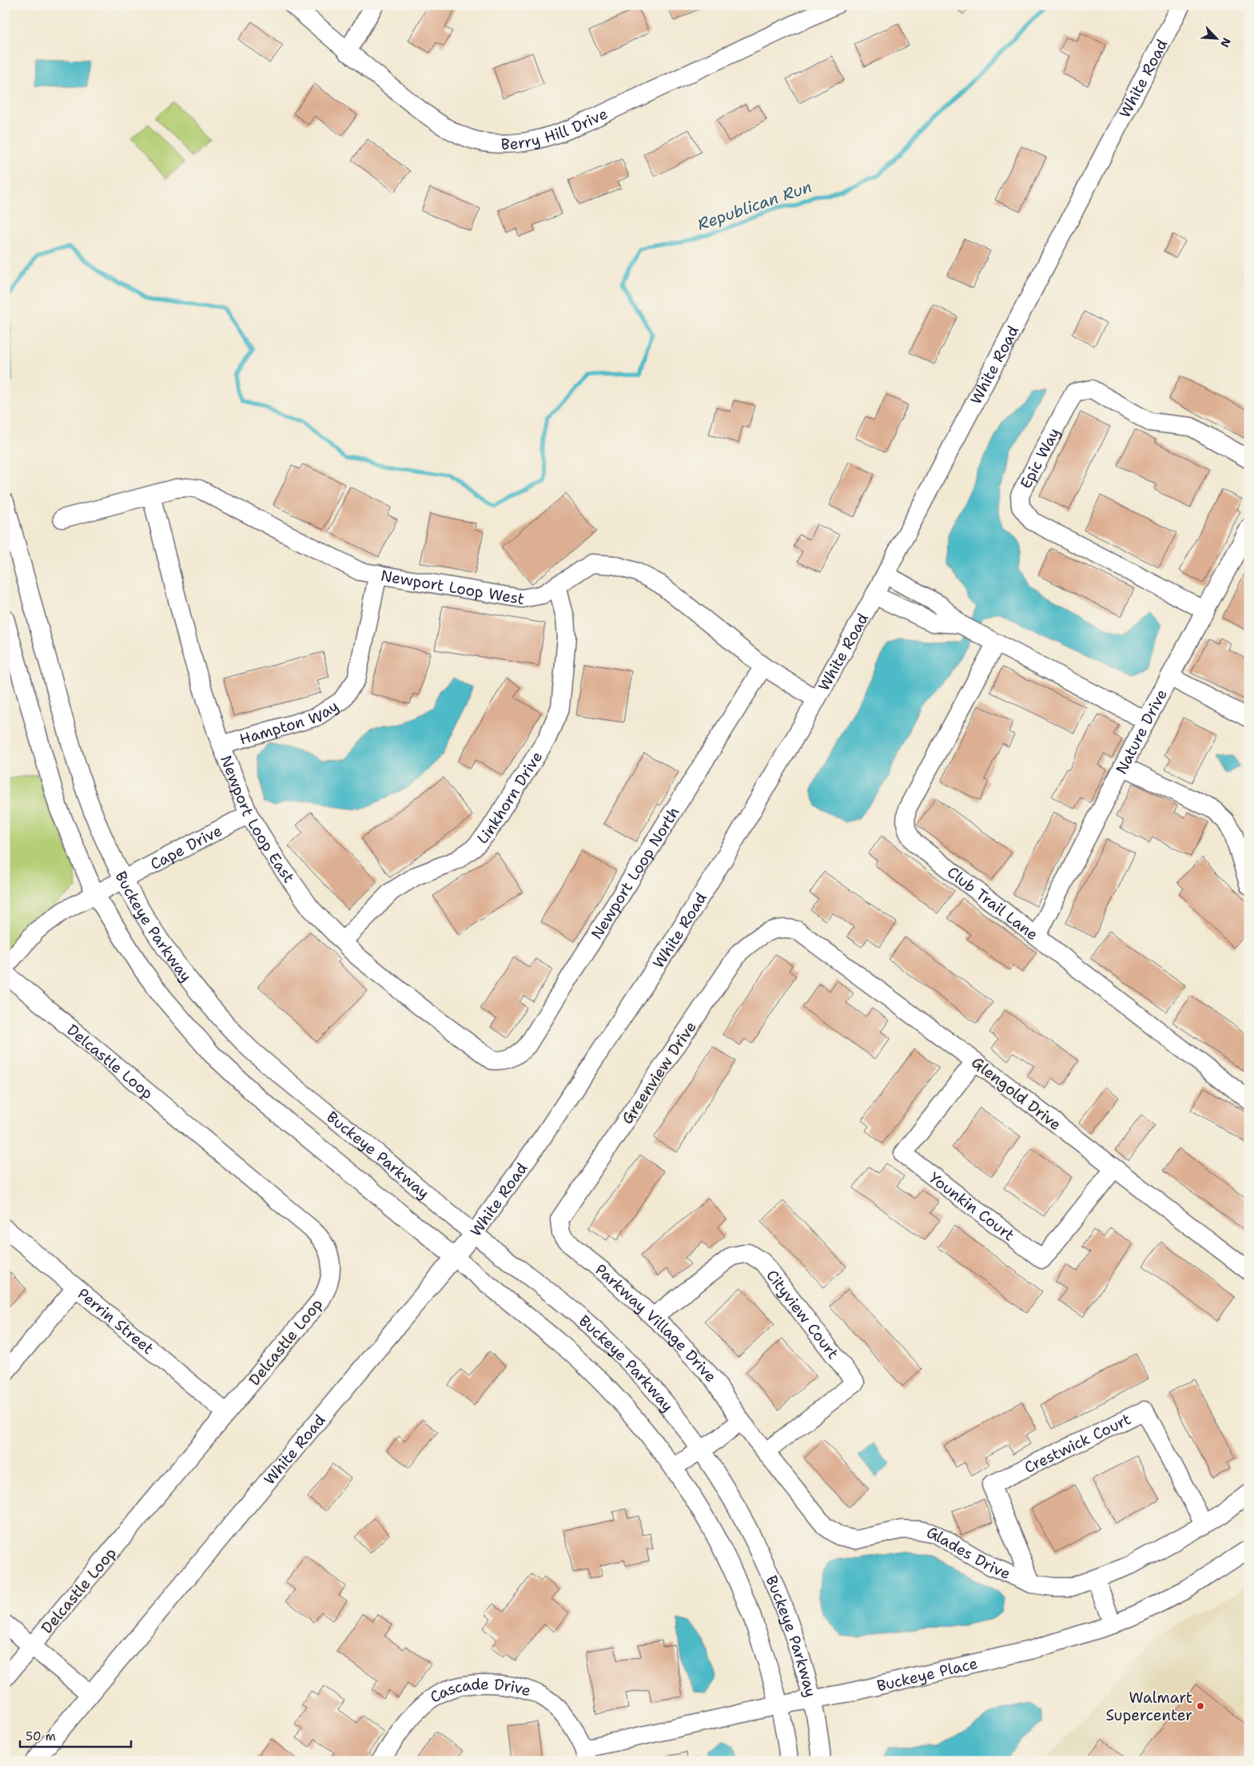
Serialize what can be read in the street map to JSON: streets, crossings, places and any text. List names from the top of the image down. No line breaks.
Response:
{"streets":{"street":["White Road","Berry Hill Drive","Epic Way","Newport Loop West","Hampton Way","Nature Drive","Linkhorn Drive","Newport Loop East","Cape Drive","Newport Loop North","Club Trail Lane","Buckeye Parkway","Delcastle Loop","Greenview Drive","Glengold Drive","Younkin Court","Cityview Court","Perrin Street","Parkway Village Drive","Crestwick Court","Glades Drive","Buckeye Place","Cascade Drive"]},"crossings":[["White Road","Newport Loop West"],["White Road","Buckeye Parkway"],["Epic Way","Nature Drive"],["Newport Loop West","Hampton Way"],["Newport Loop West","Linkhorn Drive"],["Newport Loop West","Newport Loop East"],["Newport Loop West","Newport Loop North"],["Hampton Way","Newport Loop East"],["Nature Drive","Club Trail Lane"],["Linkhorn Drive","Newport Loop East"],["Newport Loop East","Cape Drive"],["Newport Loop East","Newport Loop North"],["Cape Drive","Buckeye Parkway"],["Buckeye Parkway","Buckeye Place"],["Delcastle Loop","Perrin Street"],["Greenview Drive","Glengold Drive"],["Greenview Drive","Parkway Village Drive"],["Glengold Drive","Younkin Court"],["Cityview Court","Parkway Village Drive"],["Parkway Village Drive","Glades Drive"],["Crestwick Court","Glades Drive"],["Buckeye Place","Cascade Drive"]],"water":["Republican Run"],"places":["Walmart Supercenter"],"scale_bar":"50 m","north":"bottom right"}
